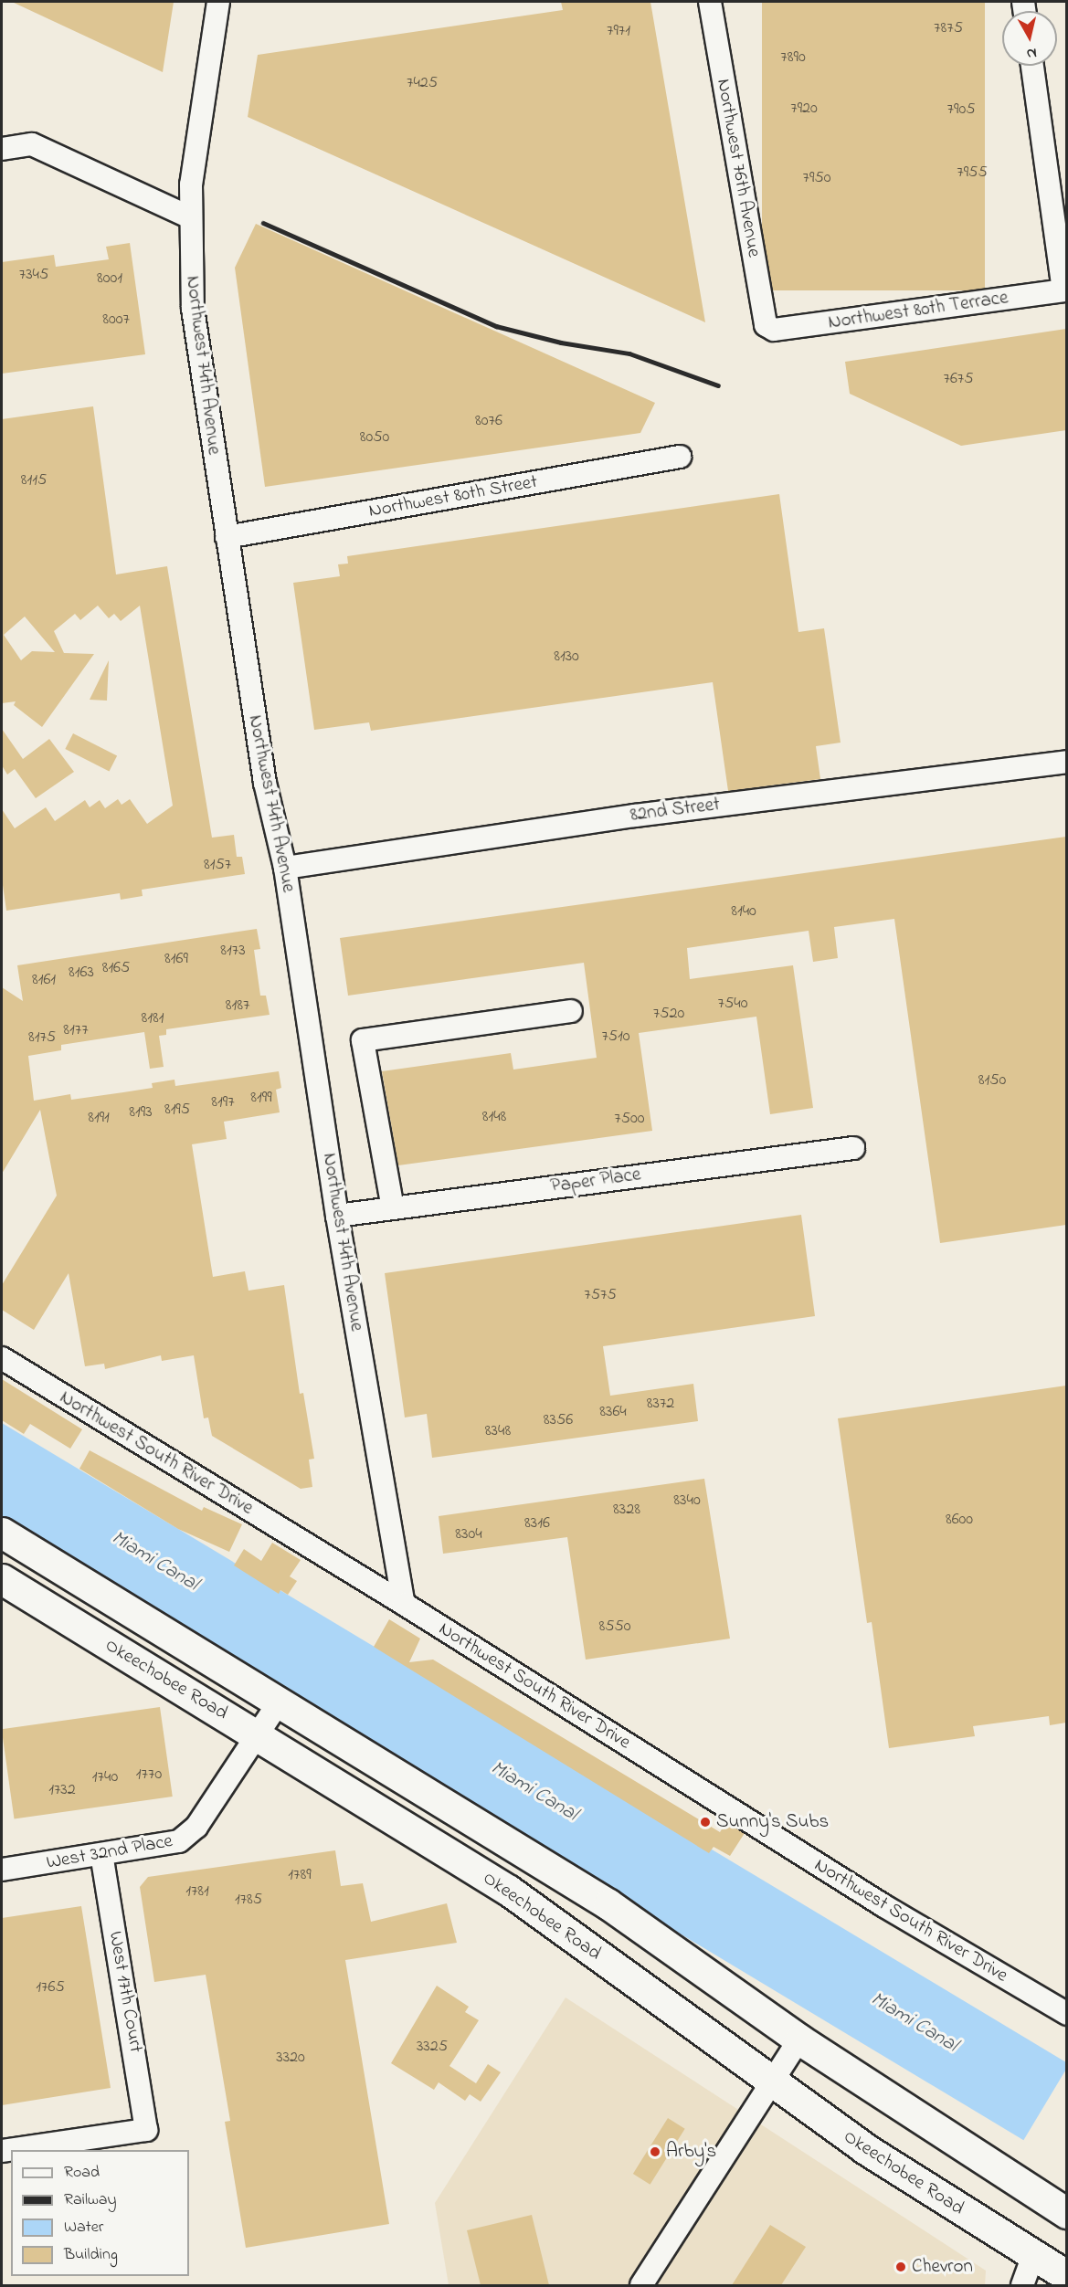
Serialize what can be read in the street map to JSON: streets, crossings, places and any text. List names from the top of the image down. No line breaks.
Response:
{"streets":{"highway":["Okeechobee Road"],"street":["Northwest 76th Avenue","Northwest 80th Terrace","Northwest 74th Avenue","Northwest 80th Street","82nd Street","Paper Place","Northwest South River Drive","West 32nd Place","West 17th Court"]},"crossings":[["Northwest 76th Avenue","Northwest 80th Terrace"],["Northwest 74th Avenue","Northwest 80th Street"],["Northwest 74th Avenue","82nd Street"],["Northwest 74th Avenue","Paper Place"],["Northwest 74th Avenue","Northwest South River Drive"],["Okeechobee Road","West 32nd Place"],["West 32nd Place","West 17th Court"]],"water":["Miami Canal"],"places":["Sunny's Subs","Arby's","Chevron"],"house_numbers":["7875","7971","7890","7425","7920","7905","7955","7950","7345","8001","8007","7675","8076","8050","8115","8130","8157","8140","8173","8169","8165","8163","8161","7540","8187","7520","8181","8177","7510","8175","8150","8199","8197","8195","8193","8148","8191","7500","7575","8372","8364","8356","8348","8340","8328","8600","8316","8304","8550","1770","1740","1732","1789","1781","1785","1765","3325","3320"],"legend":["Road","Railway","Water","Building"],"north":"bottom"}
